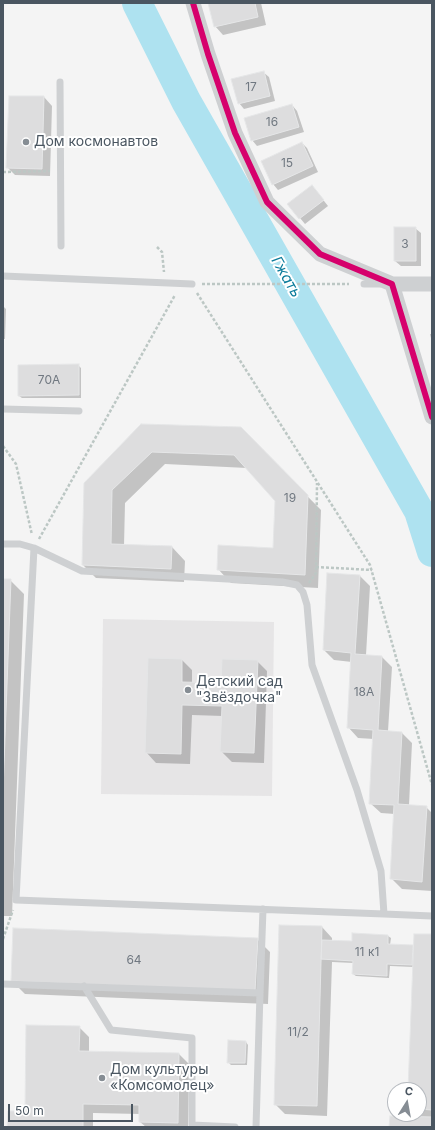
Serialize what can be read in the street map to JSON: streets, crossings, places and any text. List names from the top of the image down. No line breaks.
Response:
{"water":["Гжать"],"places":["Дом космонавтов","Детский сад \"Звёздочка\"","Дом культуры «Комсомолец»"],"house_numbers":["17","16","15","3","70А","19","18А","11 к1","64","11/2"],"scale_bar":"50 m","north":"top"}
